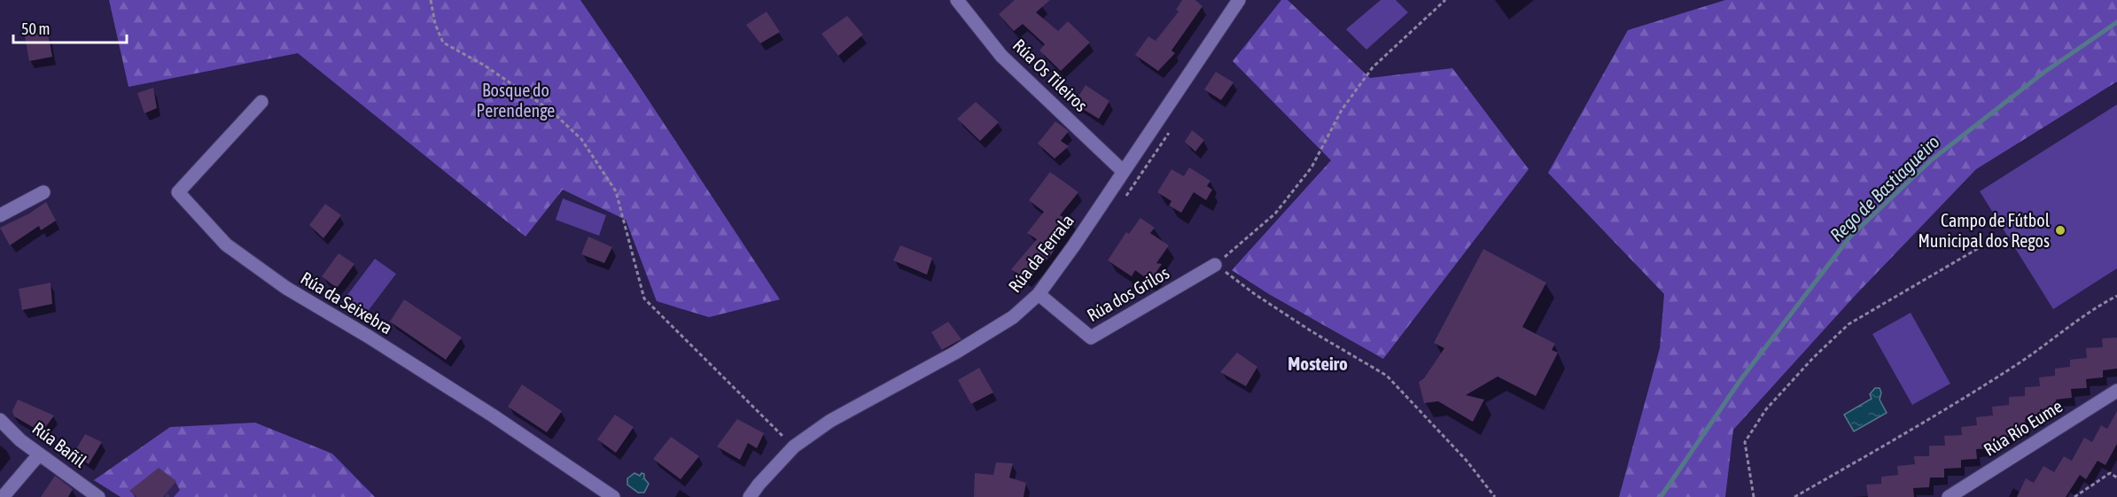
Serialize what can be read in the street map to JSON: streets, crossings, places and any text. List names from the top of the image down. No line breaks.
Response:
{"streets":{"street":["Rúa Os Tileiros","Rúa da Ferrala","Rúa dos Grilos","Rúa da Seixebra","Rúa Río Eume","Rúa Bañil"]},"crossings":[["Rúa Os Tileiros","Rúa da Ferrala"],["Rúa da Ferrala","Rúa dos Grilos"]],"districts":["Mosteiro"],"water":["Rego de Bastiagueiro"],"parks":["Bosque do Perendenge"],"places":["Campo de Fútbol Municipal dos Regos"],"scale_bar":"50 m"}
